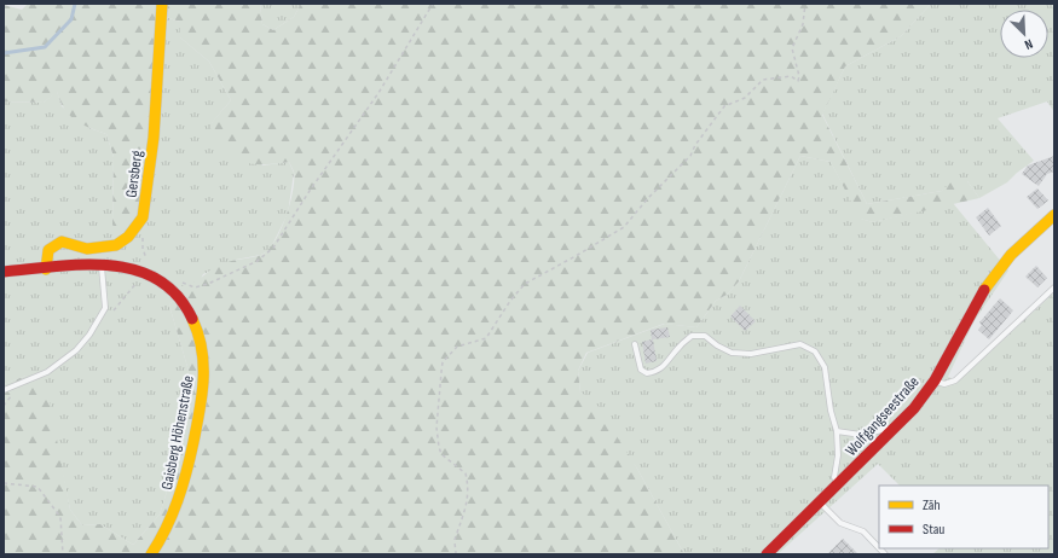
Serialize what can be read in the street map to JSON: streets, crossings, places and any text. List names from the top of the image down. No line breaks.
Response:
{"streets":{"main road":["Gersberg","Wolfgangseestraße","Gaisberg Höhenstraße"]},"crossings":[["Gersberg","Gaisberg Höhenstraße"]],"legend":["Zäh","Stau"],"north":"bottom right"}
